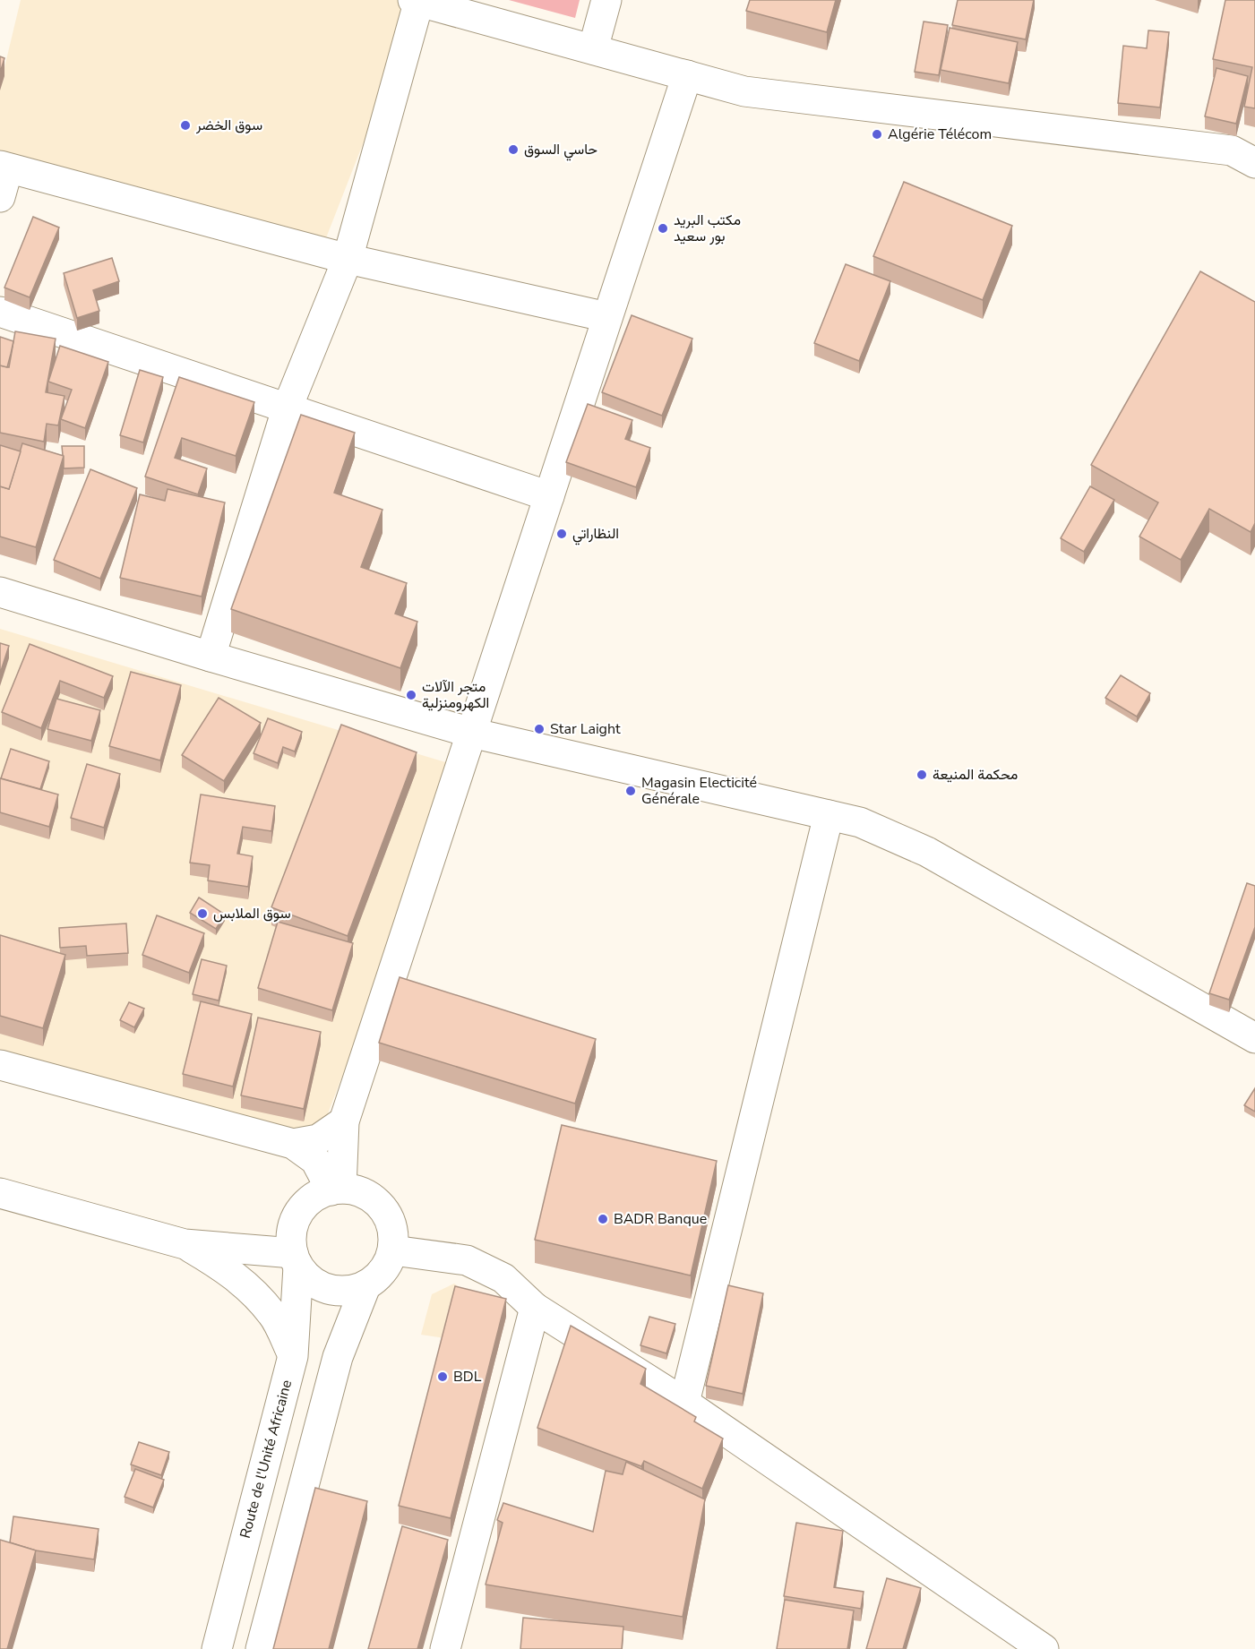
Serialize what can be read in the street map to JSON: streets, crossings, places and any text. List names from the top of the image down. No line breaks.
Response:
{"streets":{"street":["Route de l'Unité Africaine"]},"places":["سوق الخضر","Algérie Télécom","حاسي السوق","مكتب البريد بور سعيد","النظاراتي","متجر الآلات الكهرومنزلية","Star Laight","محكمة المنيعة","Magasin Electicité Générale","سوق الملابس","BADR Banque","BDL"]}
